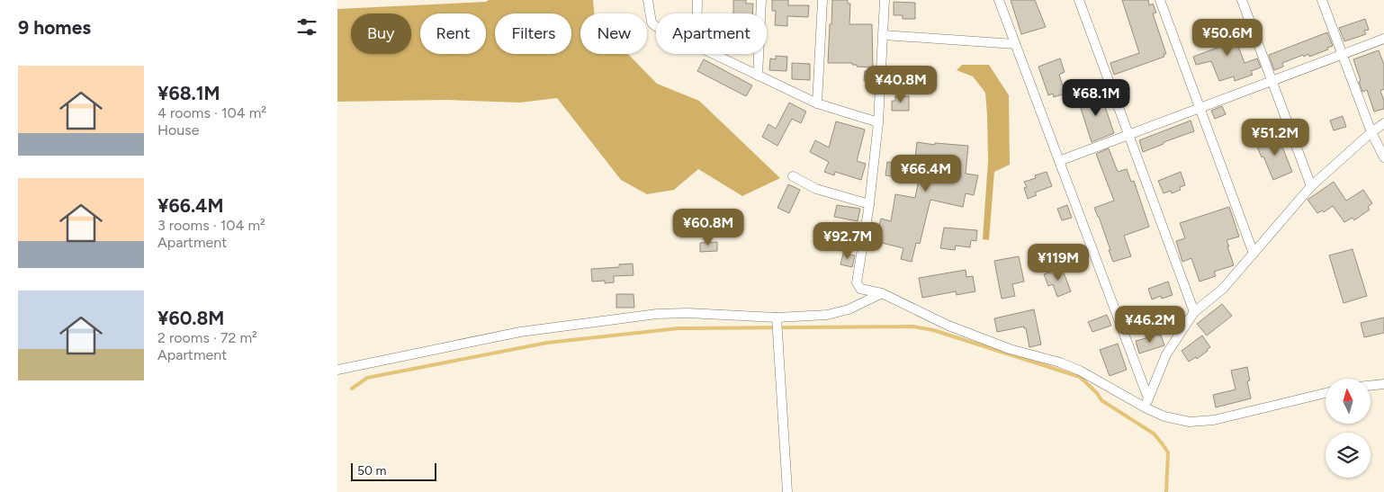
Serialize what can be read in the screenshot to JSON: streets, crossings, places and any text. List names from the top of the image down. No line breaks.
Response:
{"scale_bar":"50 m","north":"top","page":{"heading":"9 homes","chip":["Buy","Rent","Filters","New","Apartment"],"price":["¥50.6M","¥40.8M","¥68.1M","¥51.2M","¥66.4M","¥60.8M","¥92.7M","¥119M","¥46.2M"],"list":[{"name":"¥68.1M","note":"4 rooms · 104 m² · House"},{"name":"¥66.4M","note":"3 rooms · 104 m² · Apartment"},{"name":"¥60.8M","note":"2 rooms · 72 m² · Apartment"}],"scale":"50 m"}}
